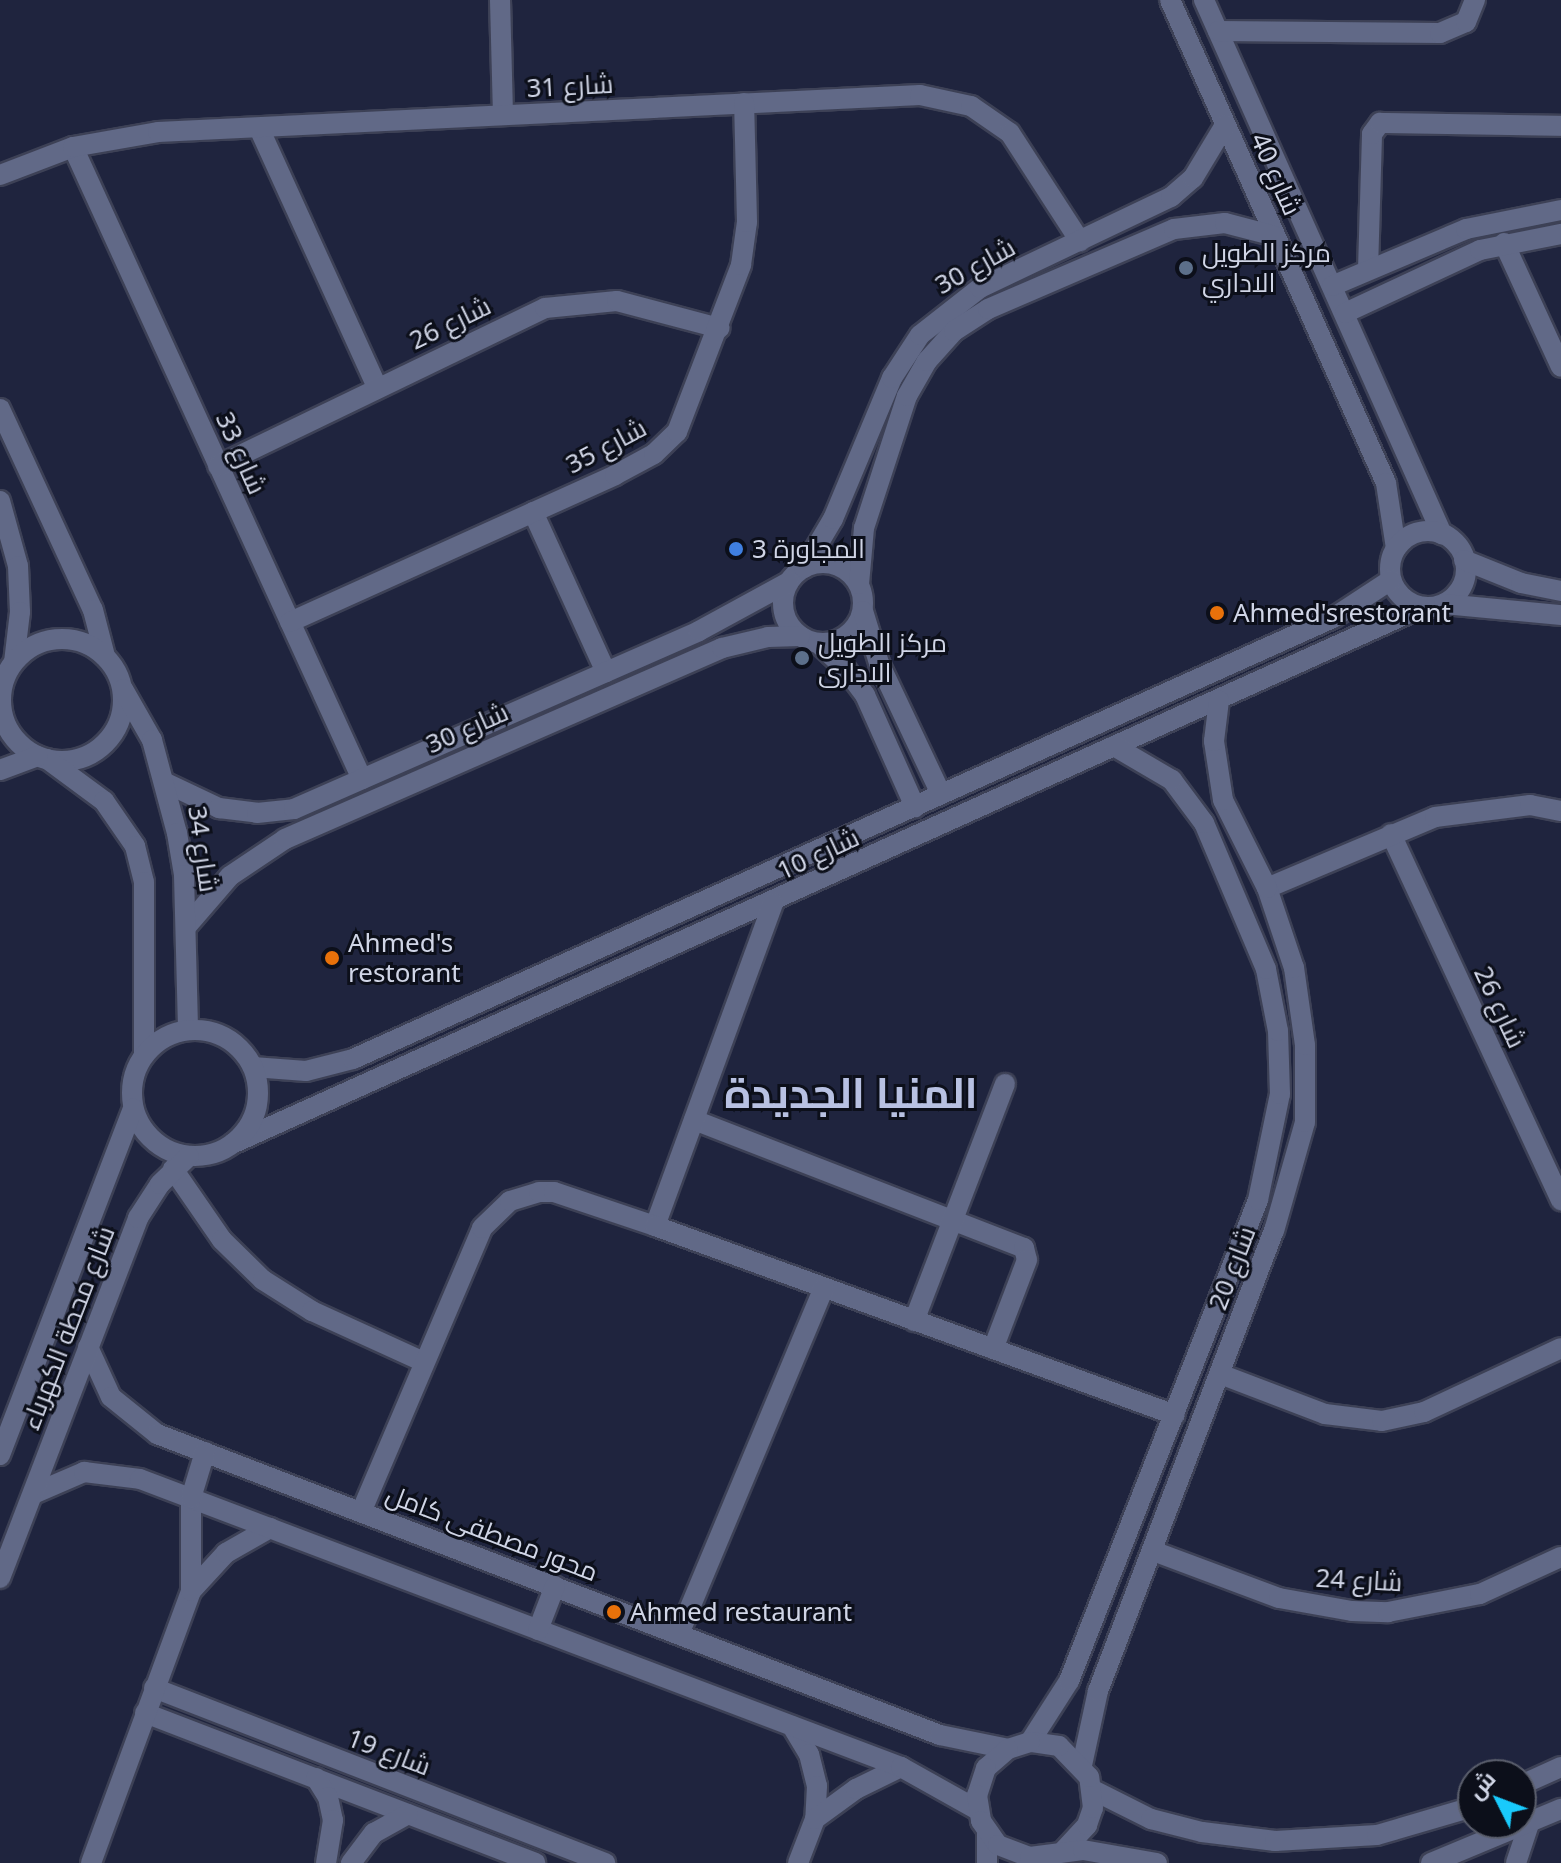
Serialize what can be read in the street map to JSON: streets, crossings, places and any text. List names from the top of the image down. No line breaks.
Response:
{"streets":{"street":["شارع 31","شارع 40","شارع 30","شارع 26","شارع 35","شارع 33","شارع 34","شارع 10","شارع 20","شارع محطة الكهرباء","محور مصطفى كامل","شارع 24","شارع 19"]},"crossings":[["شارع 31","شارع 30"],["شارع 31","شارع 35"],["شارع 31","شارع 33"],["شارع 40","شارع 30"],["شارع 40","شارع 10"],["شارع 30","شارع 33"],["شارع 30","شارع 34"],["شارع 26","شارع 35"],["شارع 26","شارع 33"],["شارع 35","شارع 33"],["شارع 34","شارع 10"],["شارع 34","شارع محطة الكهرباء"],["شارع 10","شارع 20"],["شارع 10","شارع محطة الكهرباء"],["شارع 20","محور مصطفى كامل"],["شارع 20","شارع 24"],["شارع محطة الكهرباء","محور مصطفى كامل"]],"districts":["المنيا الجديدة"],"places":["مركز الطويل الاداري","المجاورة 3","Ahmed'srestorant","مركز الطويل الادارى","Ahmed's restorant","Ahmed restaurant"],"north":"top left"}
